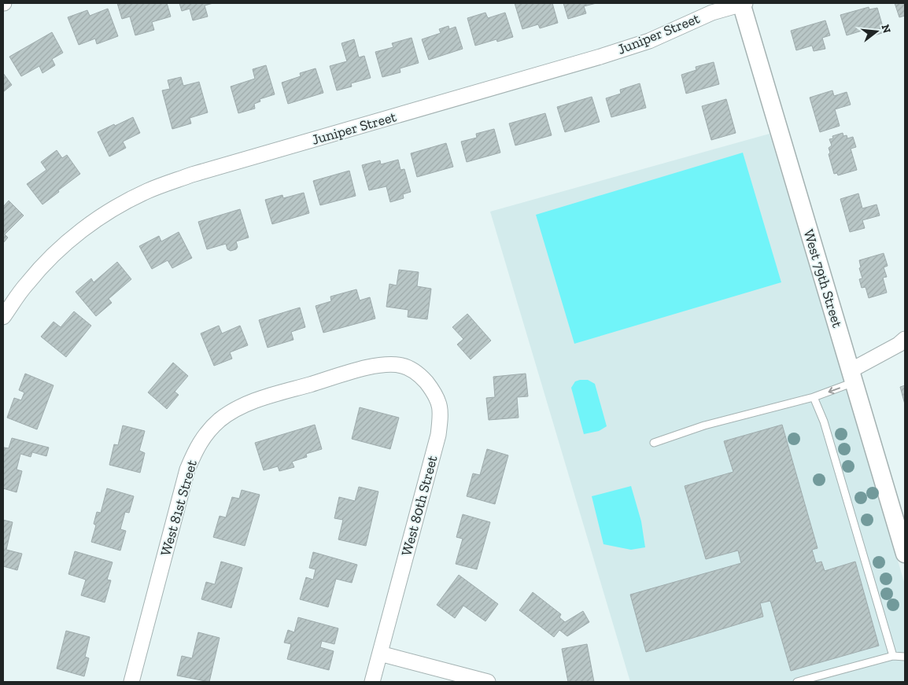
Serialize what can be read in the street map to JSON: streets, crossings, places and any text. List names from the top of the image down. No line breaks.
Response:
{"streets":{"street":["Juniper Street","West 79th Street","West 80th Street","West 81st Street"]},"crossings":[["Juniper Street","West 79th Street"],["West 80th Street","West 81st Street"]],"north":"right"}
